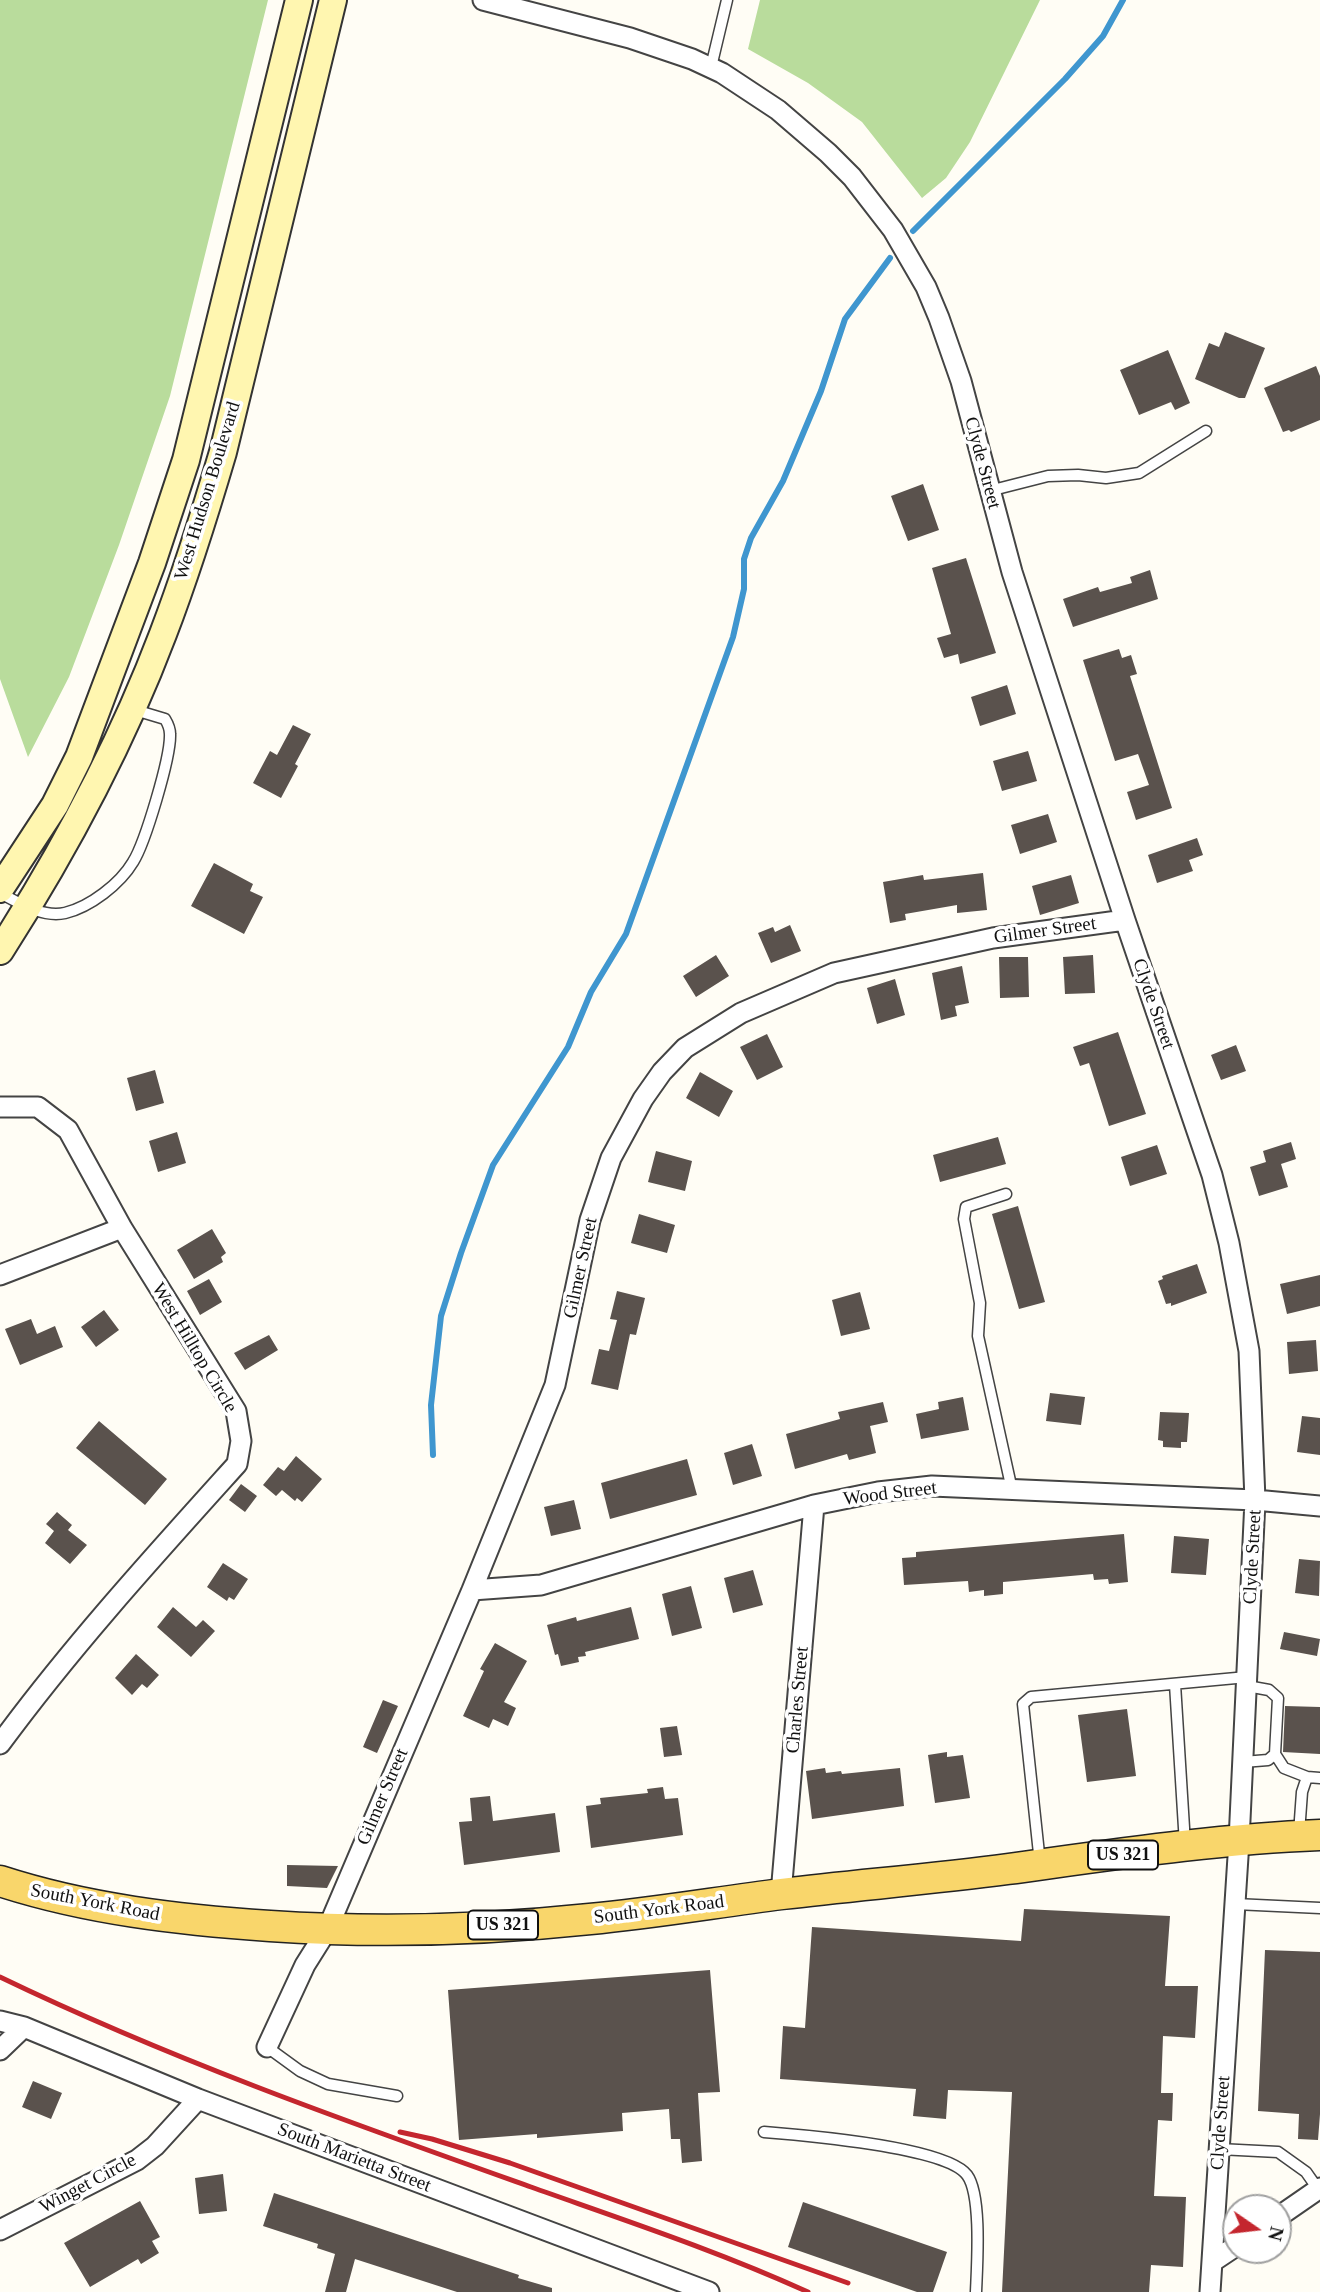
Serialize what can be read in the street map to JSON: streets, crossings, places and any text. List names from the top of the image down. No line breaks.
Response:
{"streets":{"main road":["West Hudson Boulevard","US 321","South York Road"],"street":["Clyde Street","Gilmer Street","West Hilltop Circle","Wood Street","Charles Street","South Marietta Street","Winget Circle"]},"crossings":[["Clyde Street","Gilmer Street"],["Clyde Street","Wood Street"],["Clyde Street","South York Road"],["Gilmer Street","Wood Street"],["Gilmer Street","South York Road"],["Wood Street","Charles Street"],["Charles Street","South York Road"],["South Marietta Street","Winget Circle"]],"north":"right"}
